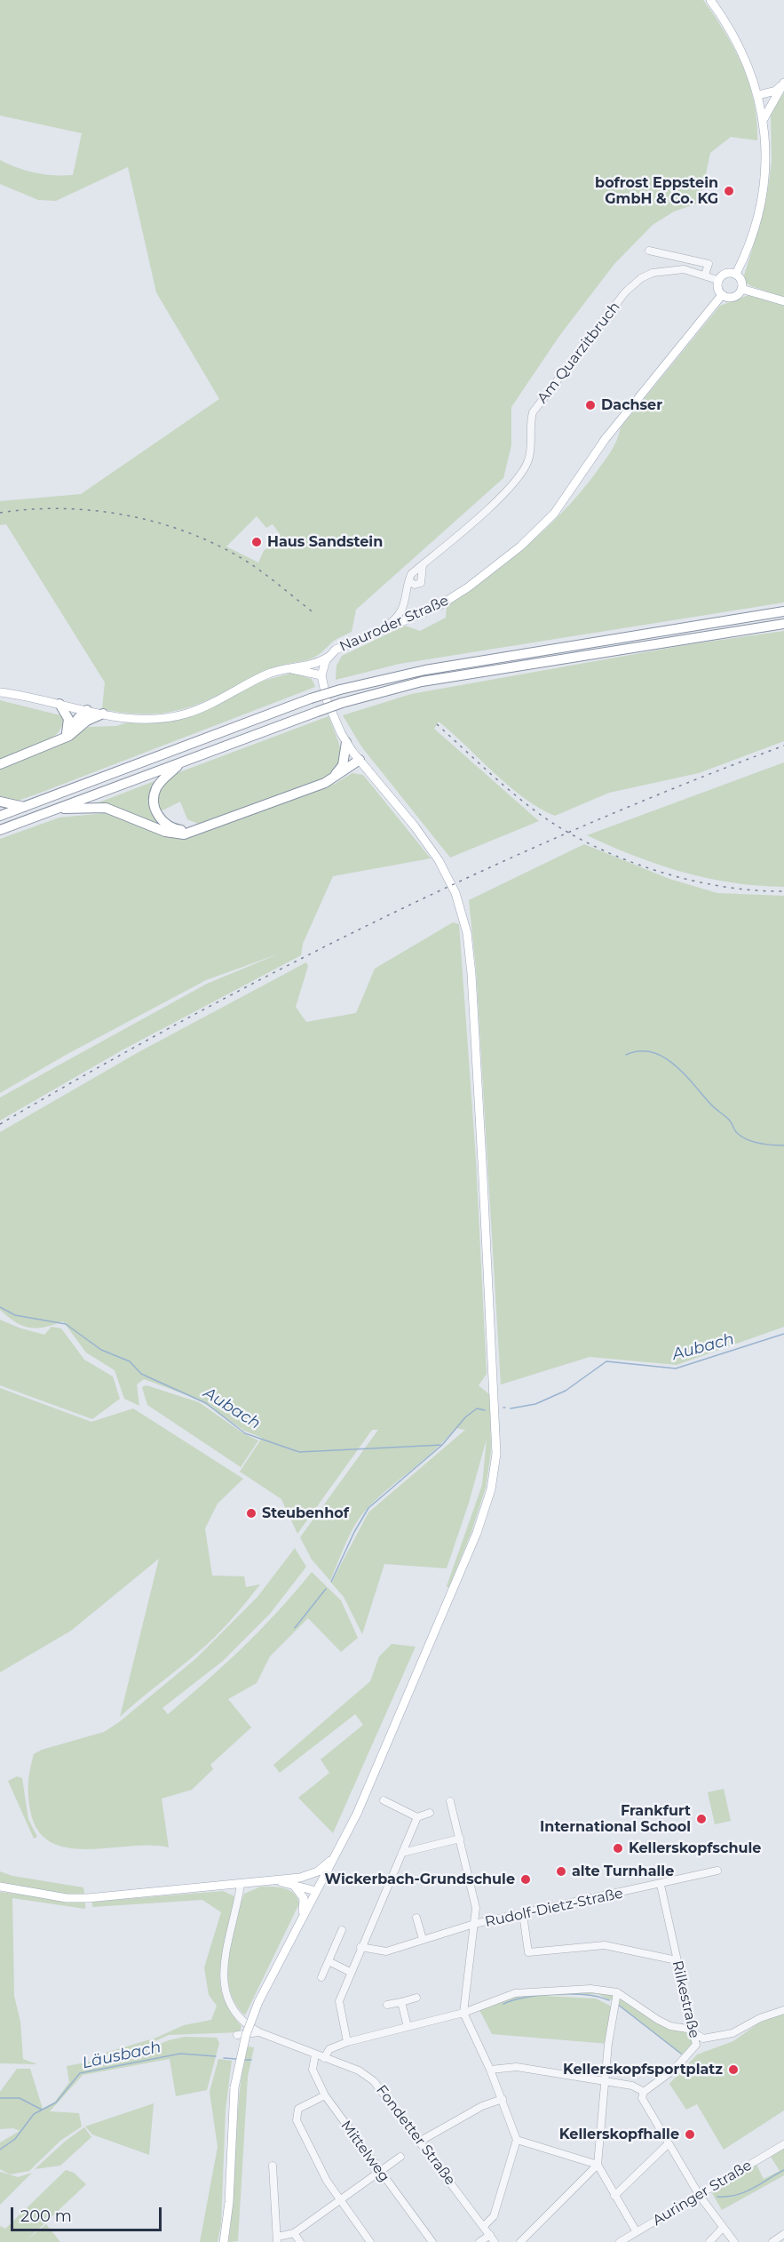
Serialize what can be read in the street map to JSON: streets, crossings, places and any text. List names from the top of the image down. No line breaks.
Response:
{"streets":{"main road":["Nauroder Straße"],"street":["Am Quarzitbruch","Rudolf-Dietz-Straße","Rilkestraße","Fondetter Straße","Mittelweg","Auringer Straße"]},"crossings":[["Am Quarzitbruch","Nauroder Straße"],["Rudolf-Dietz-Straße","Rilkestraße"],["Fondetter Straße","Mittelweg"]],"water":["Aubach","Läusbach"],"places":["bofrost Eppstein GmbH & Co. KG","Dachser","Haus Sandstein","Steubenhof","Frankfurt International School","Kellerskopfschule","alte Turnhalle","Wickerbach-Grundschule","Kellerskopfsportplatz","Kellerskopfhalle"],"scale_bar":"200 m"}
